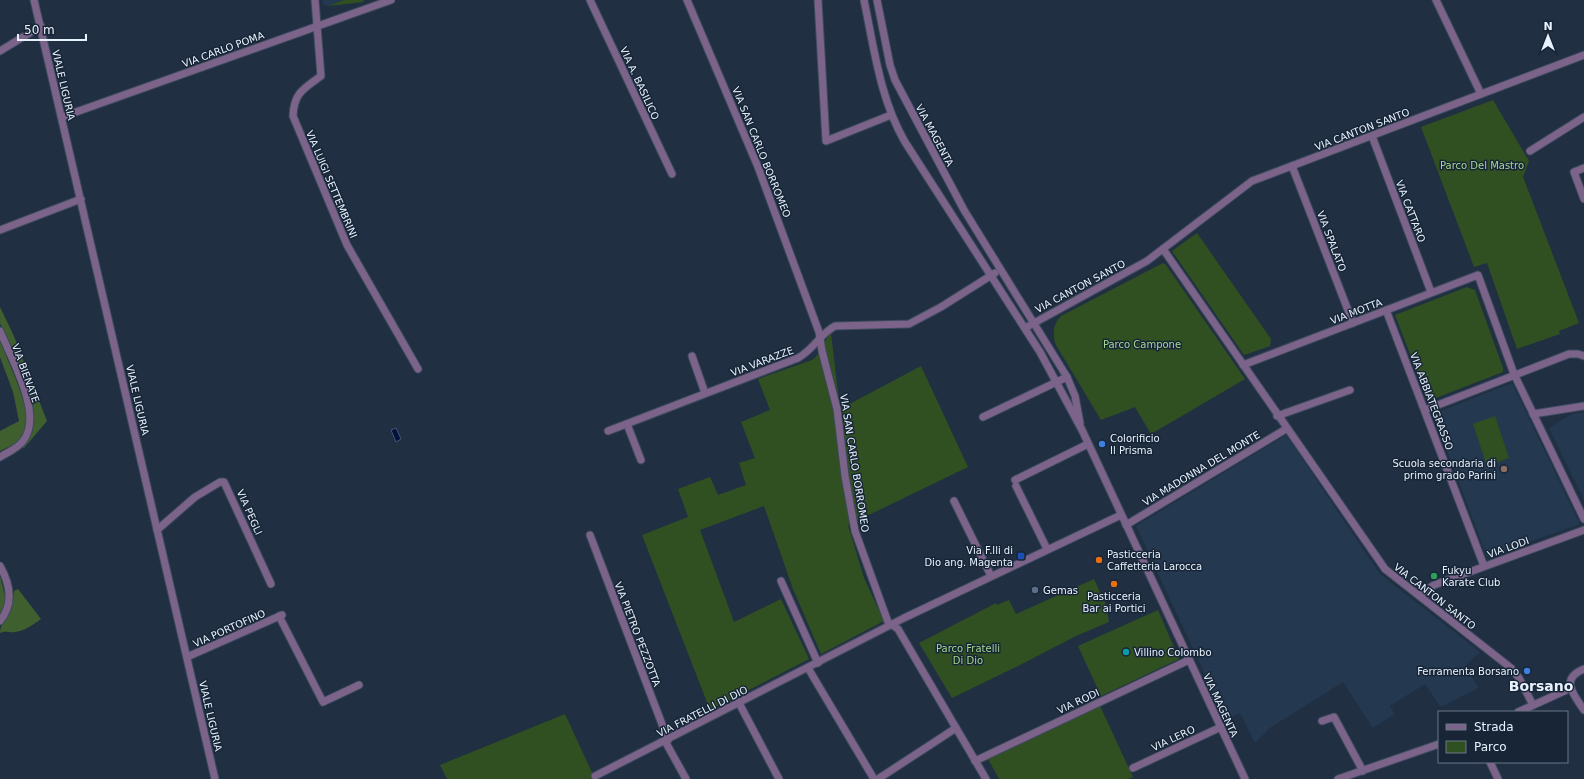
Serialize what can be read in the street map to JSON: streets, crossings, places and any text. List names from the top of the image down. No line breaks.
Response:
{"streets":{"street":["VIA CARLO POMA","VIA A. BASILICO","VIALE LIGURIA","VIA CANTON SANTO","VIA MAGENTA","VIA SAN CARLO BORROMEO","VIA LUIGI SETTEMBRINI","VIA CATTARO","VIA SPALATO","VIA MOTTA","VIA VARAZZE","VIA BIENATE","VIA ABBIATEGRASSO","VIA MADONNA DEL MONTE","VIA PEGLI","VIA LODI","VIA PORTOFINO","VIA PIETRO PEZZOTTA","VIA RODI","VIA FRATELLI DI DIO","VIA LERO"]},"crossings":[["VIA CARLO POMA","VIALE LIGURIA"],["VIA CARLO POMA","VIA LUIGI SETTEMBRINI"],["VIALE LIGURIA","VIA PEGLI"],["VIALE LIGURIA","VIA PORTOFINO"],["VIA CANTON SANTO","VIA MAGENTA"],["VIA CANTON SANTO","VIA CATTARO"],["VIA CANTON SANTO","VIA SPALATO"],["VIA CANTON SANTO","VIA MOTTA"],["VIA CANTON SANTO","VIA MADONNA DEL MONTE"],["VIA CANTON SANTO","VIA LODI"],["VIA MAGENTA","VIA VARAZZE"],["VIA MAGENTA","VIA MADONNA DEL MONTE"],["VIA MAGENTA","VIA RODI"],["VIA MAGENTA","VIA FRATELLI DI DIO"],["VIA MAGENTA","VIA LERO"],["VIA SAN CARLO BORROMEO","VIA VARAZZE"],["VIA SAN CARLO BORROMEO","VIA RODI"],["VIA SAN CARLO BORROMEO","VIA FRATELLI DI DIO"],["VIA CATTARO","VIA MOTTA"],["VIA SPALATO","VIA MOTTA"],["VIA MOTTA","VIA ABBIATEGRASSO"],["VIA ABBIATEGRASSO","VIA LODI"],["VIA PIETRO PEZZOTTA","VIA FRATELLI DI DIO"]],"districts":["Borsano"],"parks":["Parco Del Mastro","Parco Campone","Parco Fratelli Di Dio"],"places":{"other":["Colorificio Il Prisma","Scuola secondaria di primo grado Parini","Pasticceria Caffetteria Larocca","Fukyu Karate Club","Pasticceria Bar ai Portici","Gemas","Villino Colombo","Ferramenta Borsano"],"transit":["Via F.lli di Dio ang. Magenta"]},"legend":["Strada","Parco"],"scale_bar":"50 m","north":"top"}
